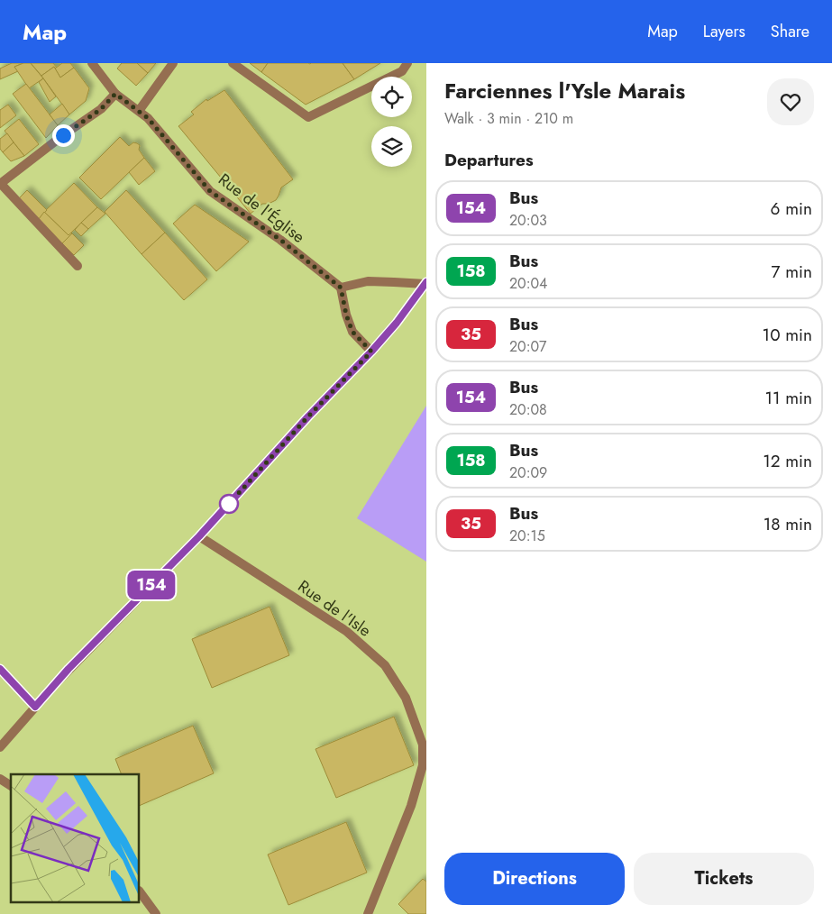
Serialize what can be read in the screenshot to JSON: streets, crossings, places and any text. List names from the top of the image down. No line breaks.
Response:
{"streets":{"street":["Rue de l'Église","Rue de l'Isle"]},"lines":["bus line 154"],"page":{"header":"Map","nav":["Map","Layers","Share"],"on_map":"154","heading":[["Farciennes l'Ysle Marais","Walk · 3 min · 210 m"],"Departures"],"list":[{"mark":"154","name":"Bus","note":"20:03","value":"6 min"},{"mark":"158","name":"Bus","note":"20:04","value":"7 min"},{"mark":"35","name":"Bus","note":"20:07","value":"10 min"},{"mark":"154","name":"Bus","note":"20:08","value":"11 min"},{"mark":"158","name":"Bus","note":"20:09","value":"12 min"},{"mark":"35","name":"Bus","note":"20:15","value":"18 min"}],"buttons":["Directions","Tickets"]}}
